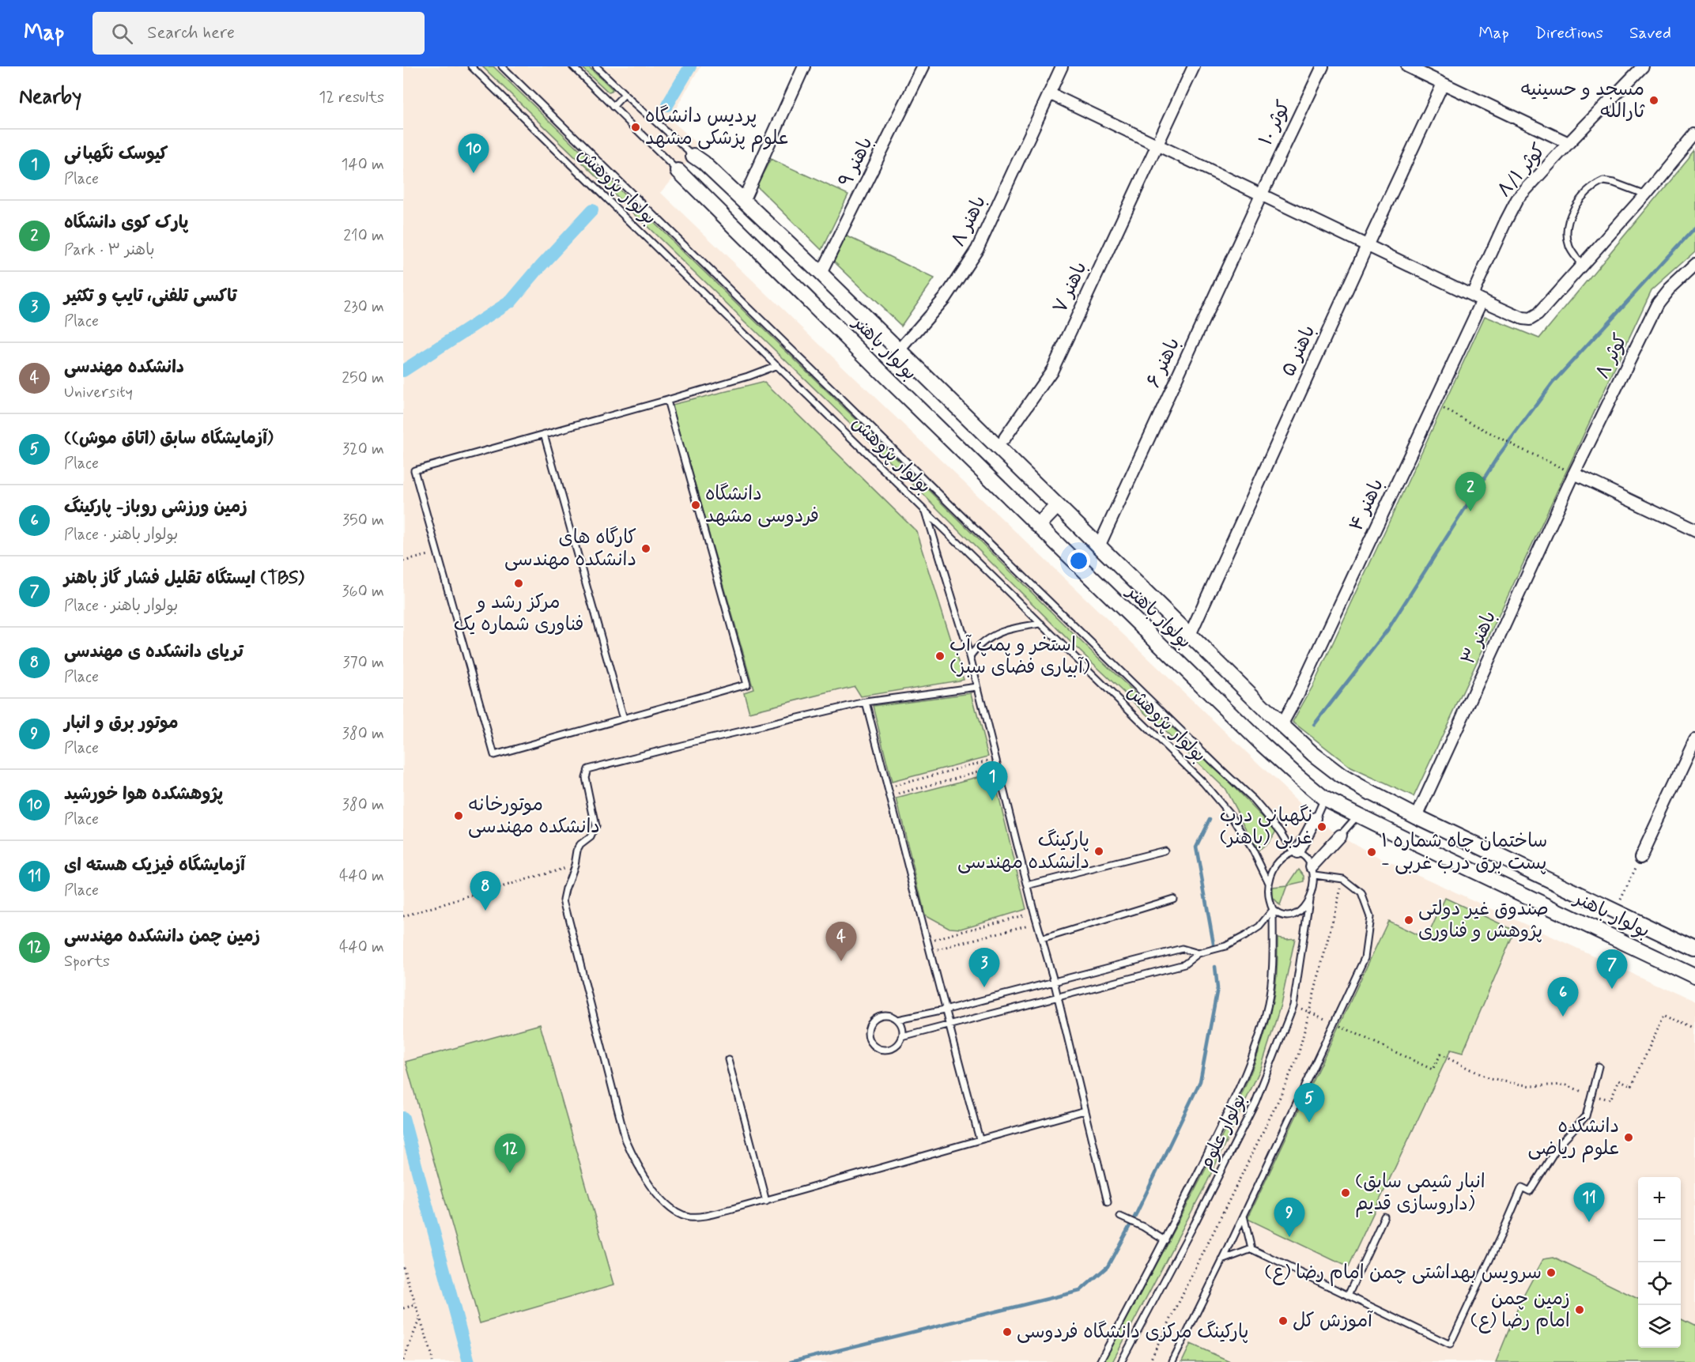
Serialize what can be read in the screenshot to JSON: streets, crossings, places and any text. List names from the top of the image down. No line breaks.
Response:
{"streets":{"street":["کوثر ۱۰","باهنر ۹","کوثر ۸/۱","باهنر ۸","باهنر ۷","بولوار باهنر","باهنر ۵","کوثر ۸","باهنر ۶","باهنر ۴","باهنر ۳"],"lane":["بولوار پژوهش","بولوار علوم"]},"crossings":[["کوثر ۱۰","باهنر ۶"],["باهنر ۹","بولوار باهنر"],["کوثر ۸/۱","باهنر ۴"],["بولوار پژوهش","بولوار علوم"],["باهنر ۸","بولوار باهنر"],["بولوار باهنر","باهنر ۵"],["بولوار باهنر","باهنر ۶"],["بولوار باهنر","باهنر ۴"],["بولوار باهنر","باهنر ۳"],["کوثر ۸","باهنر ۳"]],"places":["مسجد و حسینیه ثارالله","پردیس دانشگاه علوم پزشکی مشهد","دانشگاه فردوسی مشهد","کارگاه های دانشکده مهندسی","مرکز رشد و فناوری شماره یک","استخر و پمپ آب (آبیاری فضای سبز)","موتورخانه دانشکده مهندسی","نگهبانی درب غربی (باهنر)","پارکینگ دانشکده مهندسی","ساختمان چاه شماره ۱ - پست برق درب غربی","صندوق غیر دولتی پژوهش و فناوری","دانشکده علوم ریاضی","(انبار شیمی سابق داروسازی قدیم)","سرویس بهداشتی چمن امام رضا (ع)","زمین چمن امام رضا (ع)","آموزش کل","پارکینگ مرکزی دانشگاه فردوسی"],"page":{"header":"Map","search":"Search here","nav":["Map","Directions","Saved"],"heading":["Nearby","12 results"],"list":[{"mark":"1","name":"کیوسک نگهبانی","note":"Place","value":"140 m"},{"mark":"2","name":"پارک کوی دانشگاه","note":"Park · باهنر ۳","value":"210 m"},{"mark":"3","name":"تاکسی تلفنی، تایپ و تکثیر","note":"Place","value":"230 m"},{"mark":"4","name":"دانشکده مهندسی","note":"University","value":"250 m"},{"mark":"5","name":"(آزمایشگاه سابق (اتاق موش))","note":"Place","value":"320 m"},{"mark":"6","name":"زمین ورزشی روباز- پارکینگ","note":"Place · بولوار باهنر","value":"350 m"},{"mark":"7","name":"ایستگاه تقلیل فشار گاز باهنر (TBS)","note":"Place · بولوار باهنر","value":"360 m"},{"mark":"8","name":"تریای دانشکده ی مهندسی","note":"Place","value":"370 m"},{"mark":"9","name":"موتور برق و انبار","note":"Place","value":"380 m"},{"mark":"10","name":"پژوهشکده هوا خورشید","note":"Place","value":"380 m"},{"mark":"11","name":"آزمایشگاه فیزیک هسته ای","note":"Place","value":"440 m"},{"mark":"12","name":"زمین چمن دانشکده مهندسی","note":"Sports","value":"440 m"}],"pins":["10","2","1","8","4","3","7","6","5","12","11","9"],"map_buttons":["+","−"]}}
